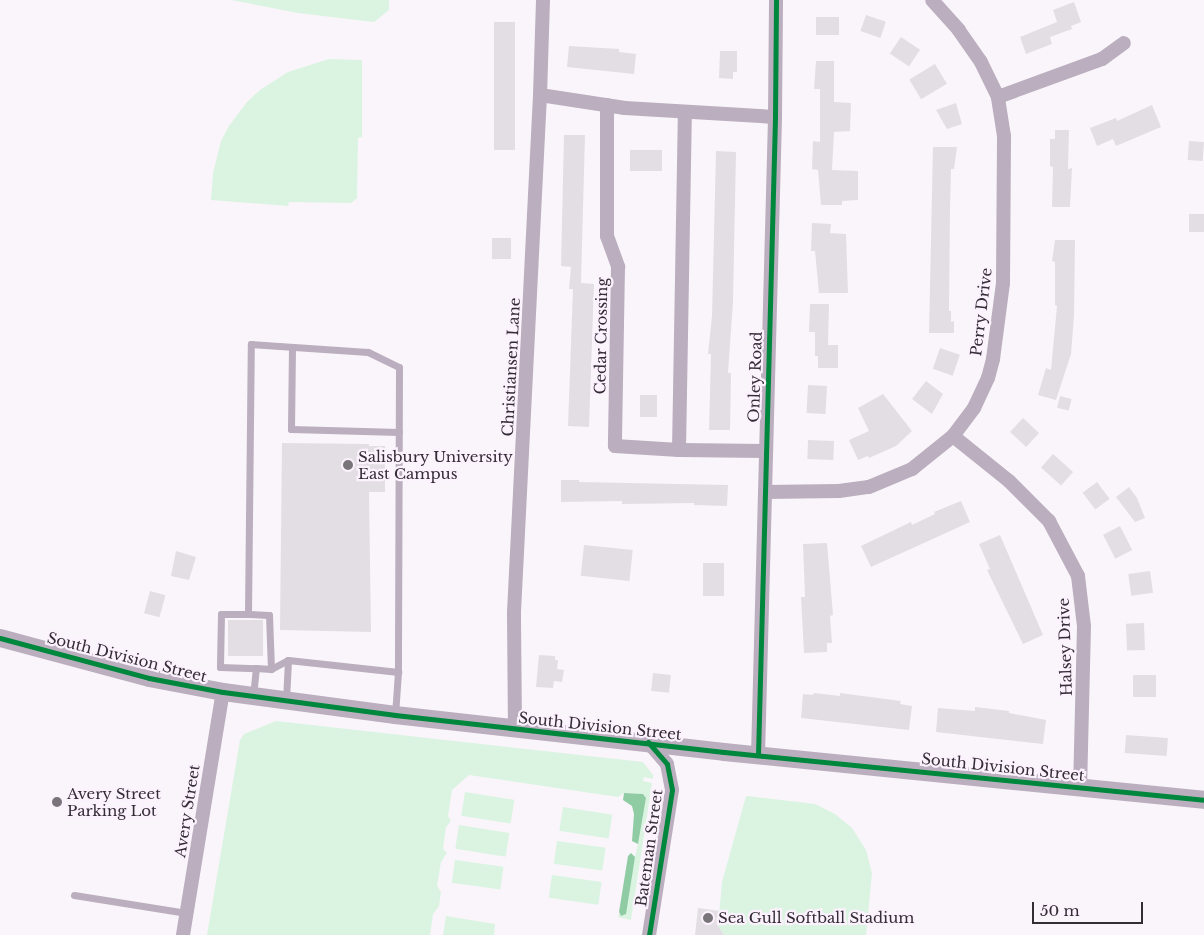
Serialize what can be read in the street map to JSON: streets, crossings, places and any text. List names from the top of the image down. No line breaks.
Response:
{"streets":{"street":["Perry Drive","Cedar Crossing","Christiansen Lane","Onley Road","Halsey Drive","South Division Street","Avery Street","Bateman Street"]},"crossings":[["Perry Drive","Onley Road"],["Perry Drive","Halsey Drive"],["Cedar Crossing","Onley Road"],["Christiansen Lane","South Division Street"],["Onley Road","South Division Street"],["Halsey Drive","South Division Street"],["South Division Street","Avery Street"],["South Division Street","Bateman Street"]],"places":["Salisbury University East Campus","Avery Street Parking Lot","Sea Gull Softball Stadium"],"scale_bar":"50 m"}
